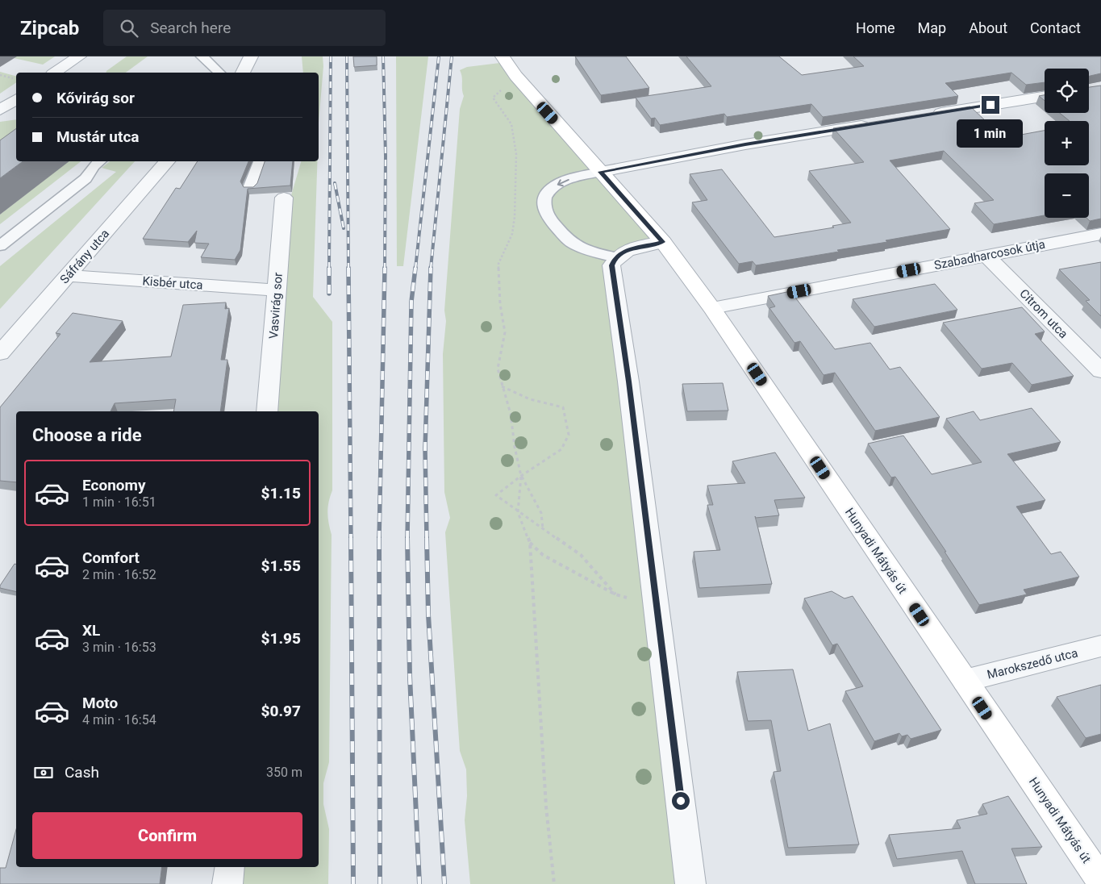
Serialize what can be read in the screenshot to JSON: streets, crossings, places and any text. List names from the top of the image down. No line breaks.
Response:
{"streets":{"street":["Szabadharcosok útja","Sáfrány utca","Kisbér utca","Vasvirág sor","Citrom utca","Hunyadi Mátyás út","Marokszedő utca"]},"crossings":[["Szabadharcosok útja","Citrom utca"],["Szabadharcosok útja","Hunyadi Mátyás út"],["Sáfrány utca","Kisbér utca"],["Kisbér utca","Vasvirág sor"],["Hunyadi Mátyás út","Marokszedő utca"]],"page":{"header":"Zipcab","search":"Search here","nav":["Home","Map","About","Contact"],"map_buttons":["+","−"],"banner":["Kővirág sor","Mustár utca"],"bubble":"1 min","heading":"Choose a ride","list":[{"name":"Economy","note":"1 min · 16:51","value":"$1.15"},{"name":"Comfort","note":"2 min · 16:52","value":"$1.55"},{"name":"XL","note":"3 min · 16:53","value":"$1.95"},{"name":"Moto","note":"4 min · 16:54","value":"$0.97"}],"pay":["Cash","350 m"],"buttons":"Confirm"}}
